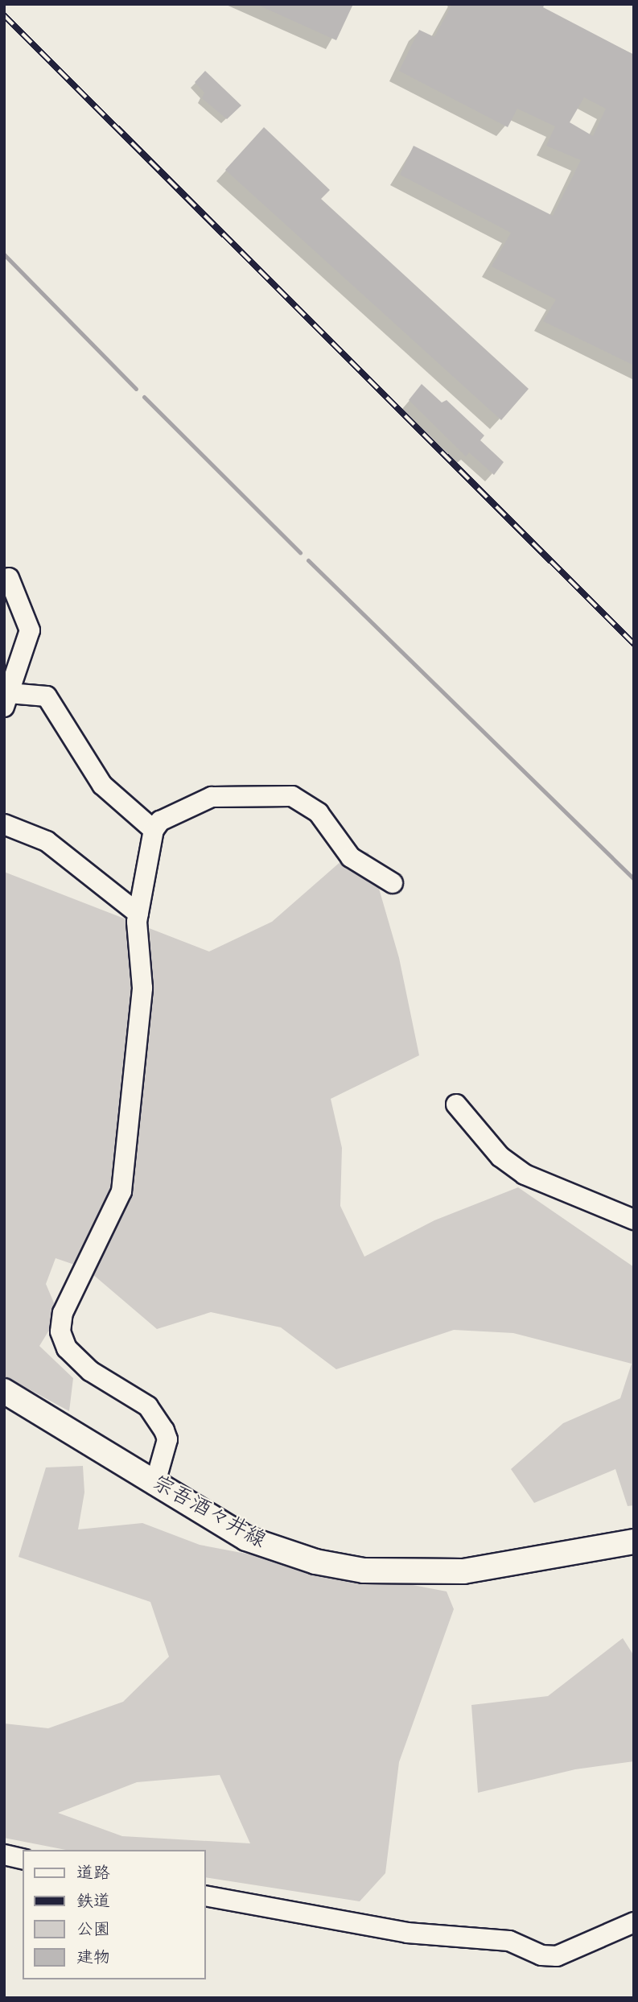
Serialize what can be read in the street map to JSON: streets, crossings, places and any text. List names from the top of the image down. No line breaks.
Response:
{"streets":{"main road":["宗吾酒々井線"]},"legend":["道路","鉄道","公園","建物"]}
